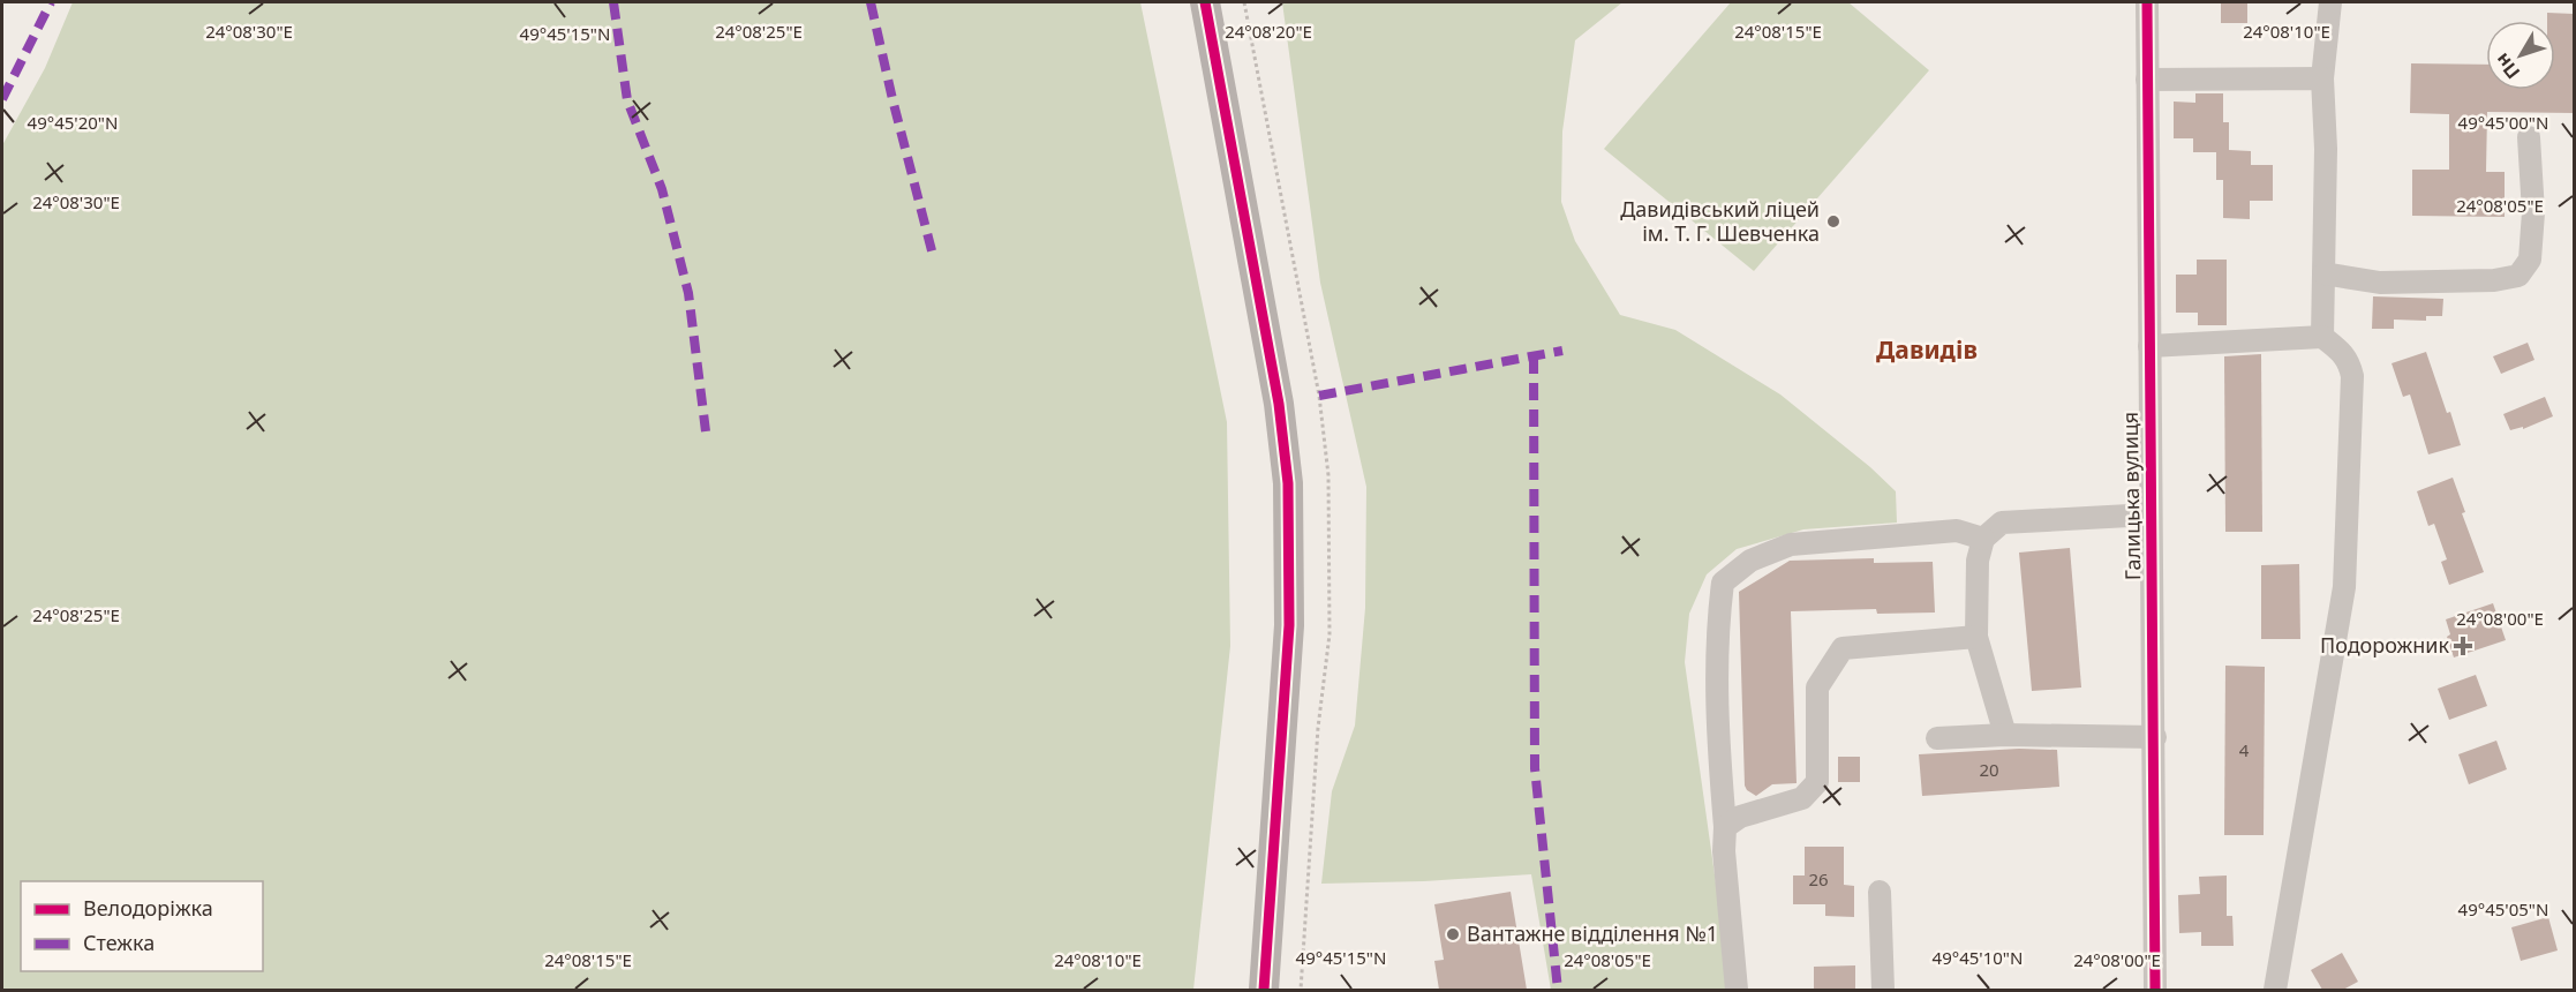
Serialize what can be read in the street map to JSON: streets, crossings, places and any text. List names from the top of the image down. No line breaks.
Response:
{"streets":{"street":["Галицька вулиця"]},"districts":["Давидів"],"places":{"other":["Давидівський ліцей ім. Т. Г. Шевченка","Вантажне відділення №1"],"health":["Подорожник"]},"house_numbers":["4","20","26"],"legend":["Велодоріжка","Стежка"],"north":"bottom left","coordinates":["24°08'30\"E","24°08'25\"E","24°08'20\"E","24°08'15\"E","24°08'10\"E","49°45'15\"N","49°45'20\"N","49°45'00\"N","24°08'05\"E","24°08'00\"E","49°45'05\"N","49°45'10\"N"]}
